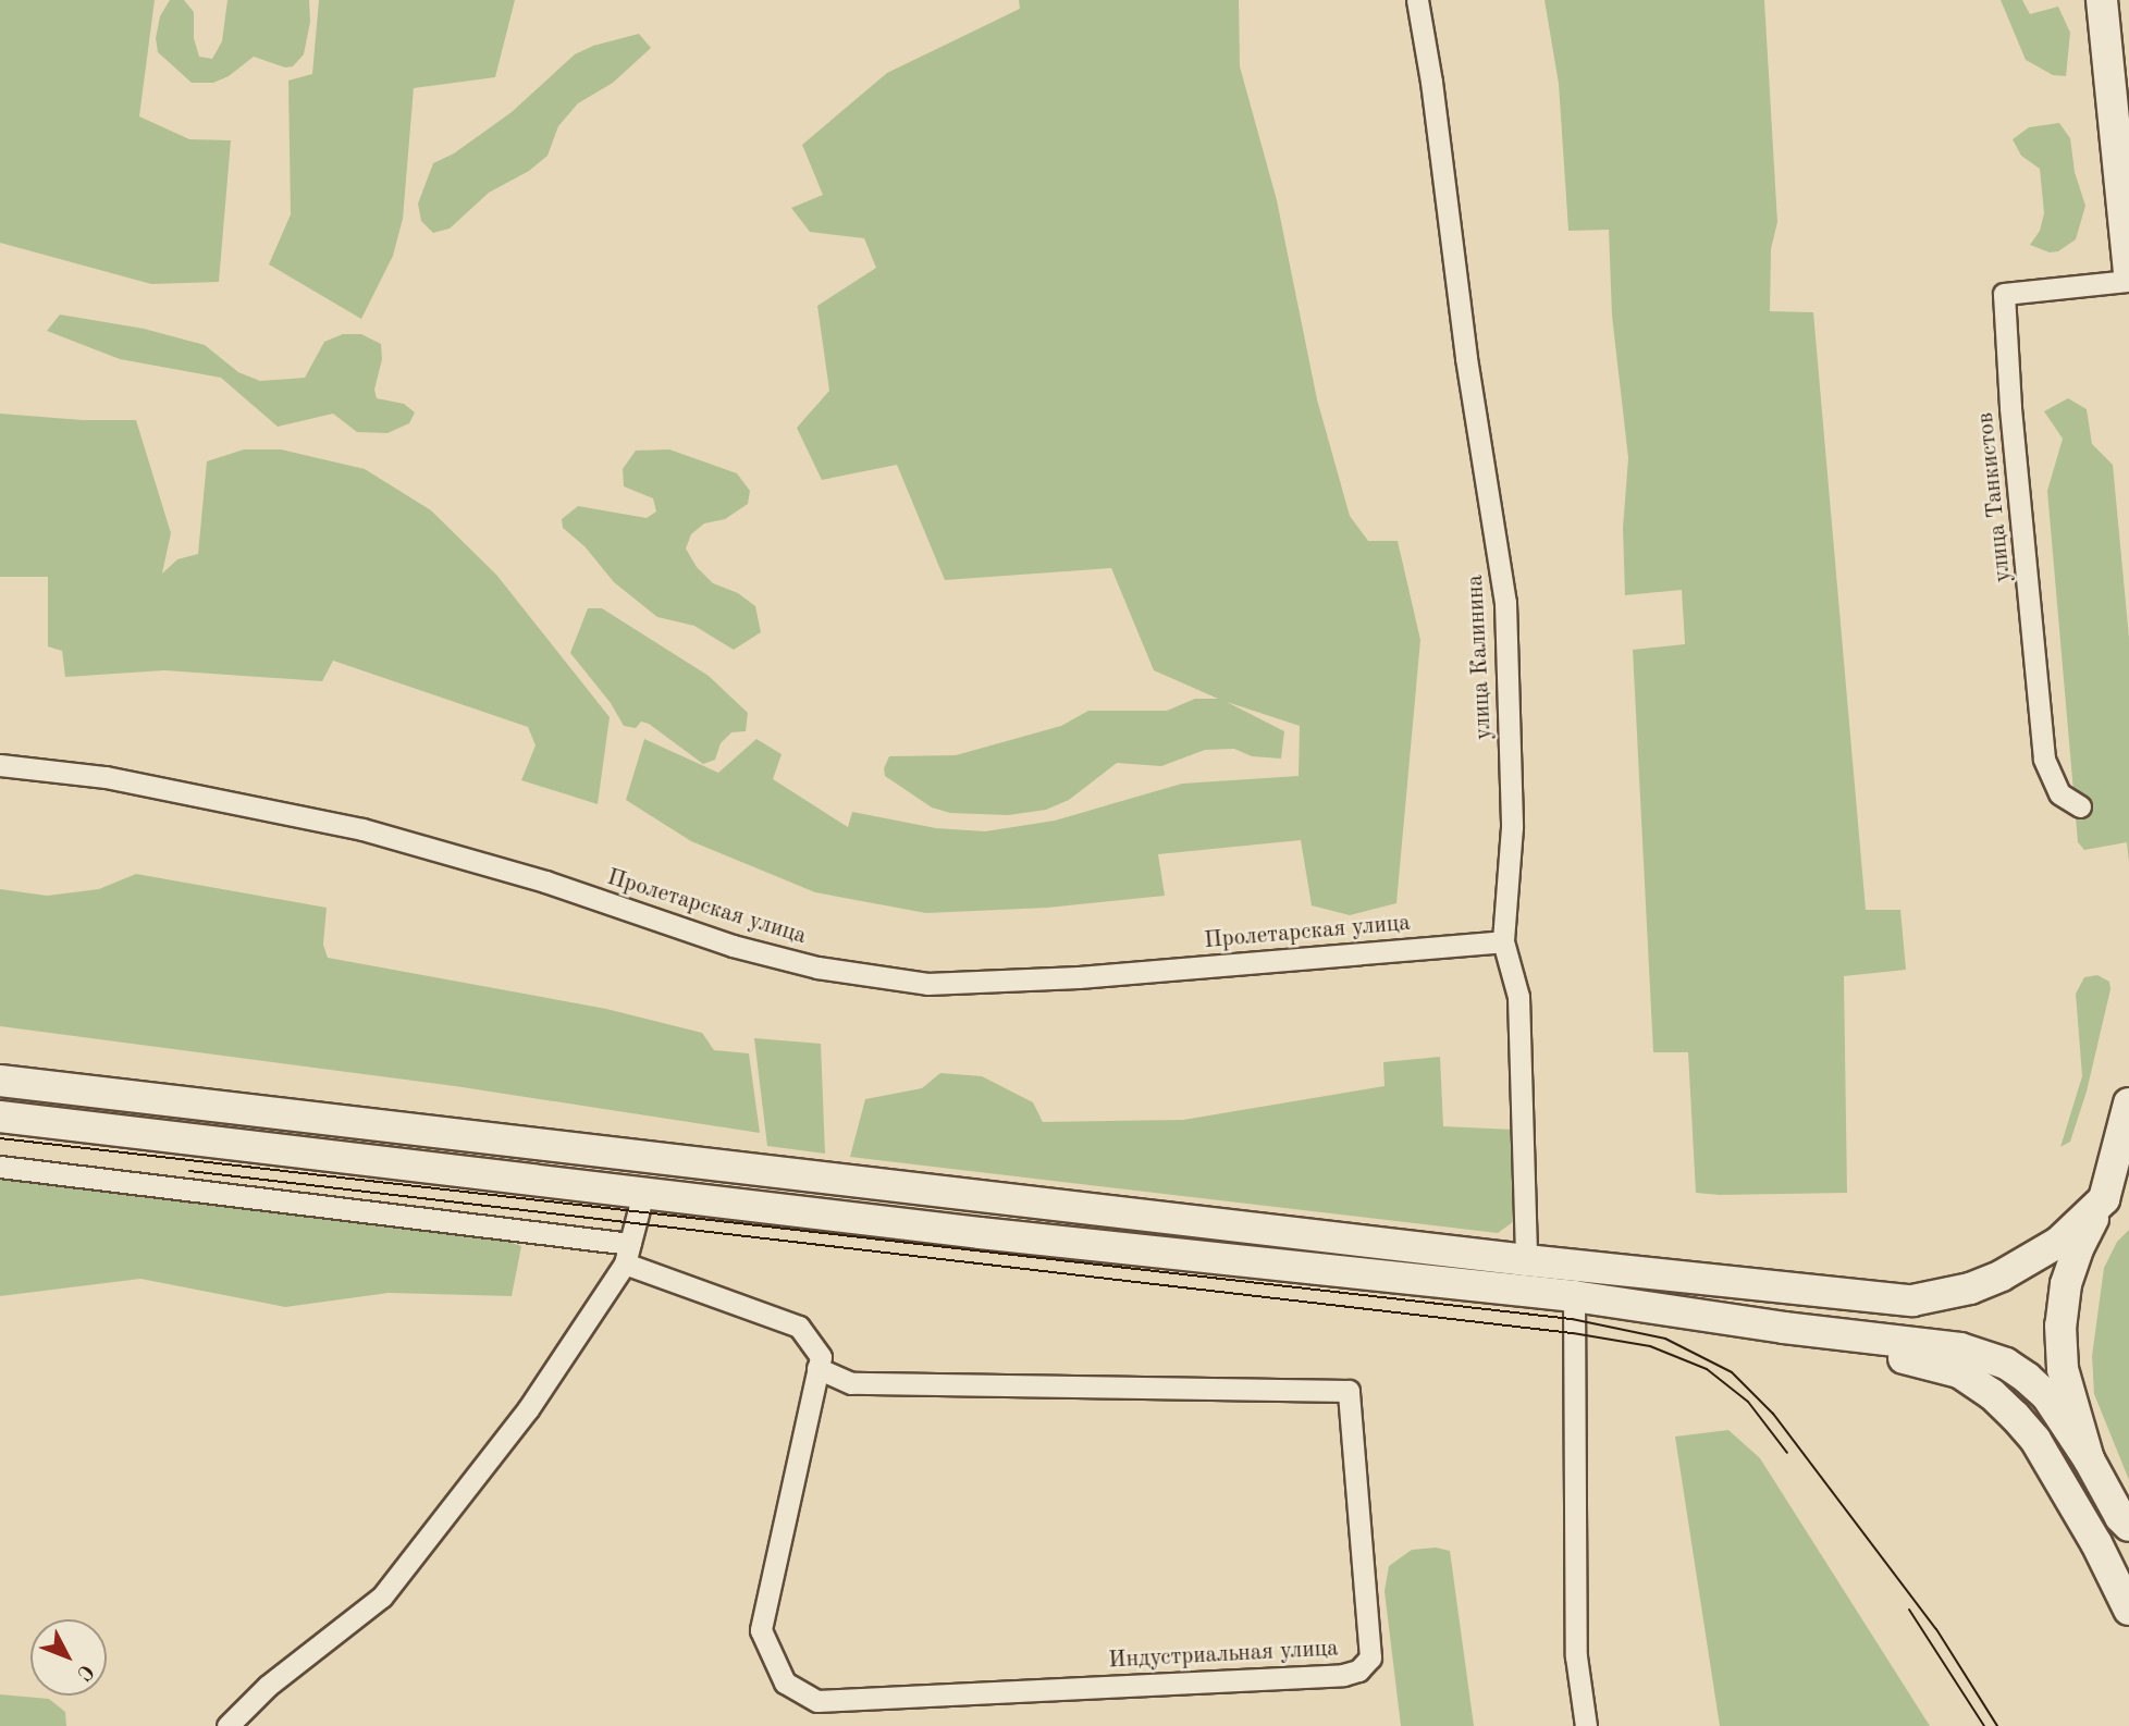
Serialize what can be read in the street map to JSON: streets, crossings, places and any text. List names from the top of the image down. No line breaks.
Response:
{"streets":{"street":["улица Танкистов","улица Калинина","Пролетарская улица","Индустриальная улица"]},"crossings":[["улица Калинина","Пролетарская улица"]],"north":"bottom right"}
